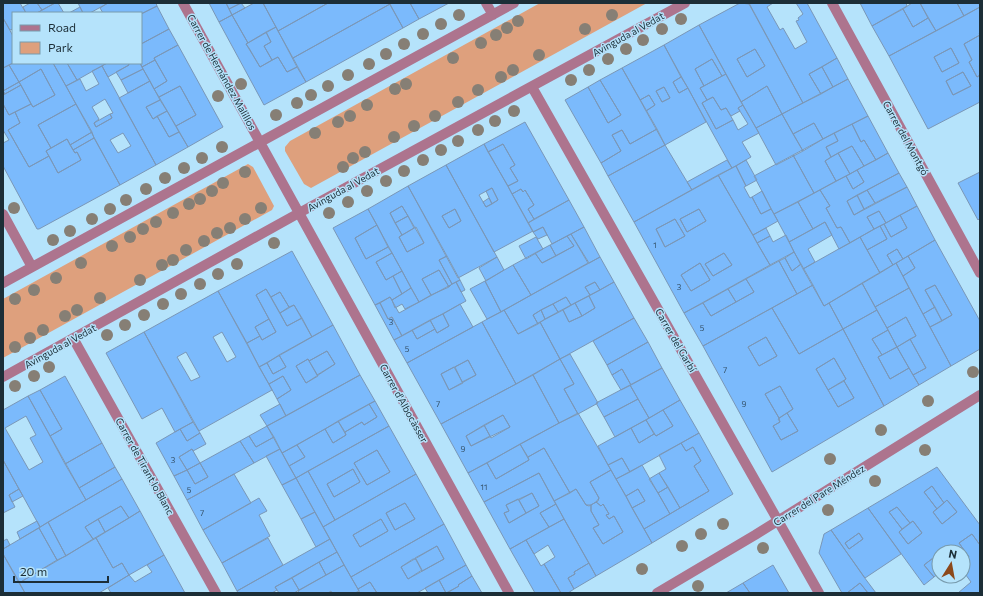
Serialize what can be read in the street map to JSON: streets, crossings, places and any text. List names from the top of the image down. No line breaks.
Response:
{"streets":{"street":["Avinguda al Vedat","Carrer de Hernández Malillos","Carrer del Montgó","Carrer del Garbí","Carrer d'Albocàsser","Carrer de Tirant lo Blanc","Carrer del Pare Méndez"]},"crossings":[["Avinguda al Vedat","Carrer de Hernández Malillos"],["Avinguda al Vedat","Carrer del Garbí"],["Avinguda al Vedat","Carrer d'Albocàsser"],["Avinguda al Vedat","Carrer de Tirant lo Blanc"],["Carrer del Garbí","Carrer del Pare Méndez"]],"house_numbers":["1","3","3","5","5","7","7","9","9","3","11","5","7"],"legend":["Road","Park"],"scale_bar":"20 m","north":"top"}
